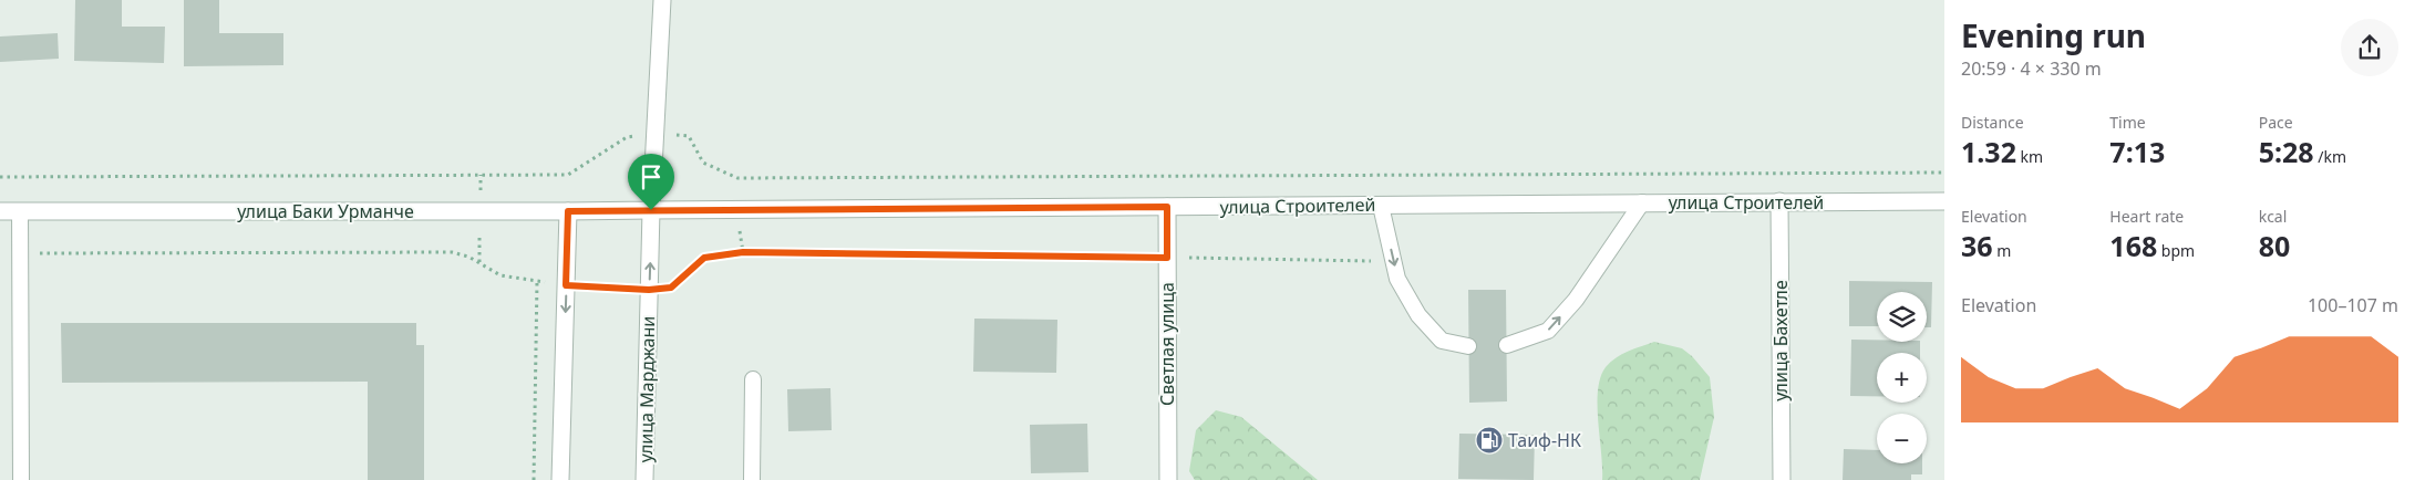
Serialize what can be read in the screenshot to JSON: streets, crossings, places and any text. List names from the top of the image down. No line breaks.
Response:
{"streets":{"street":["улица Строителей","улица Баки Урманче","улица Бахетле","Светлая улица","улица Марджани"]},"crossings":[["улица Строителей","улица Баки Урманче"],["улица Строителей","улица Бахетле"],["улица Строителей","Светлая улица"],["улица Строителей","улица Марджани"],["улица Баки Урманче","улица Марджани"]],"places":{"fuel station":["Таиф-НК"]},"page":{"heading":["Evening run","20:59 · 4 × 330 m"],"stats":[["Distance","1.32 km"],["Time","7:13"],["Pace","5:28 /km"],["Elevation","36 m"],["Heart rate","168 bpm"],["kcal","80"]],"chart":["Elevation","100–107 m"],"map_buttons":["+","−"]}}
